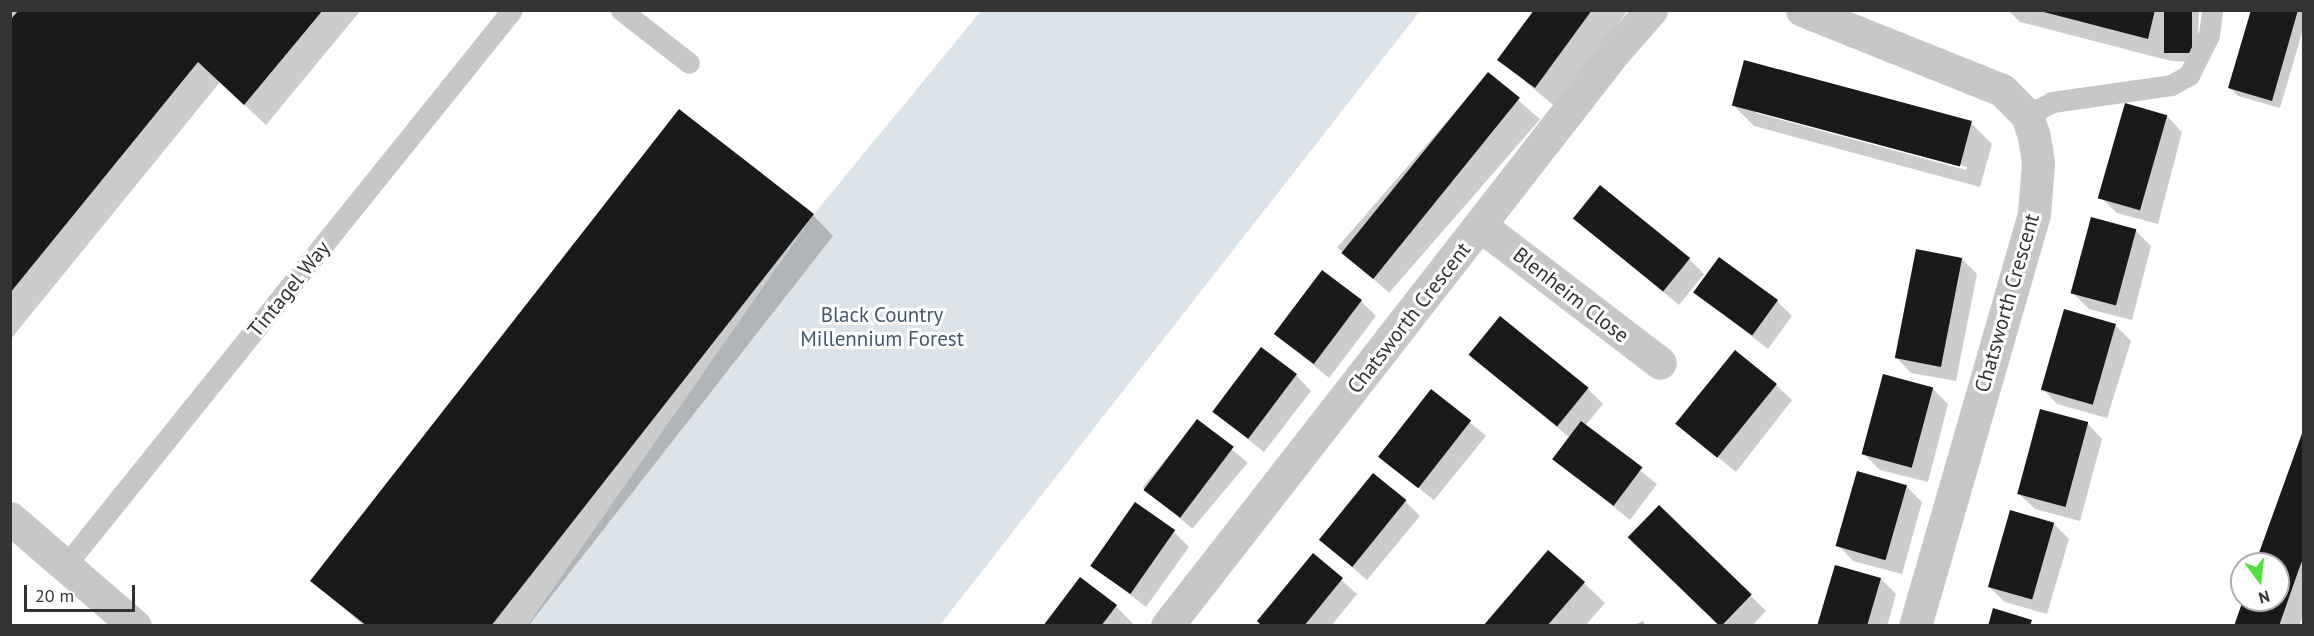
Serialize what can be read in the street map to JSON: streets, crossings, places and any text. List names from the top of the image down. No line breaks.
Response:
{"streets":{"street":["Blenheim Close","Chatsworth Crescent"],"lane":["Tintagel Way"]},"crossings":[["Blenheim Close","Chatsworth Crescent"]],"parks":["Black Country Millennium Forest"],"scale_bar":"20 m","north":"bottom"}
